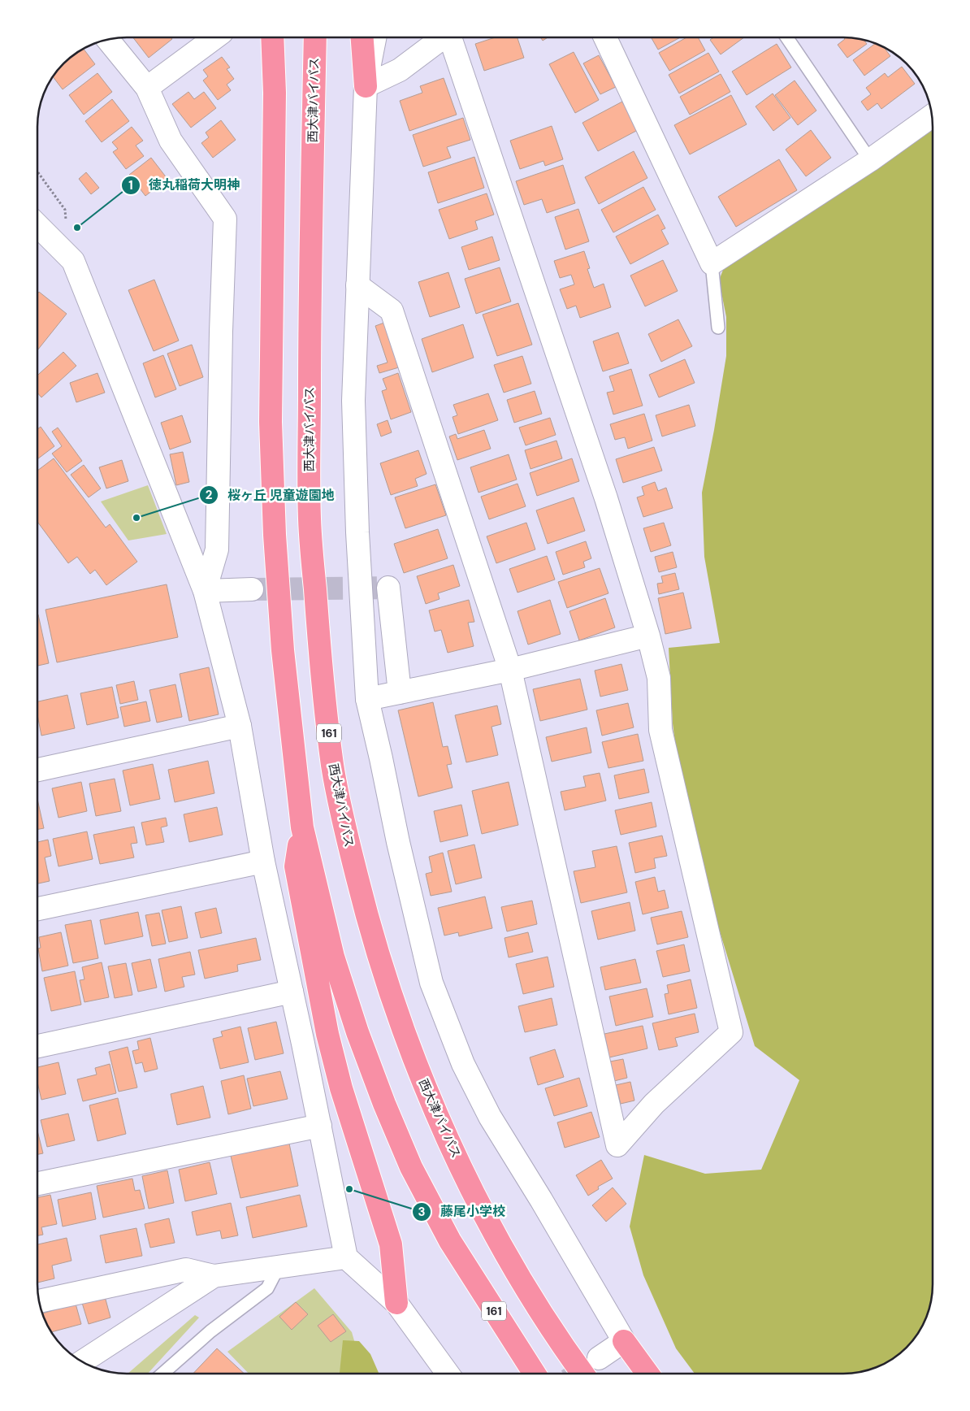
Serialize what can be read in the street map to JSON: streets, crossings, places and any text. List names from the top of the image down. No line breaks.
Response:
{"streets":{"highway":["西大津バイパス","161"]},"places":["徳丸稲荷大明神","桜ヶ丘 児童遊園地","藤尾小学校"]}
